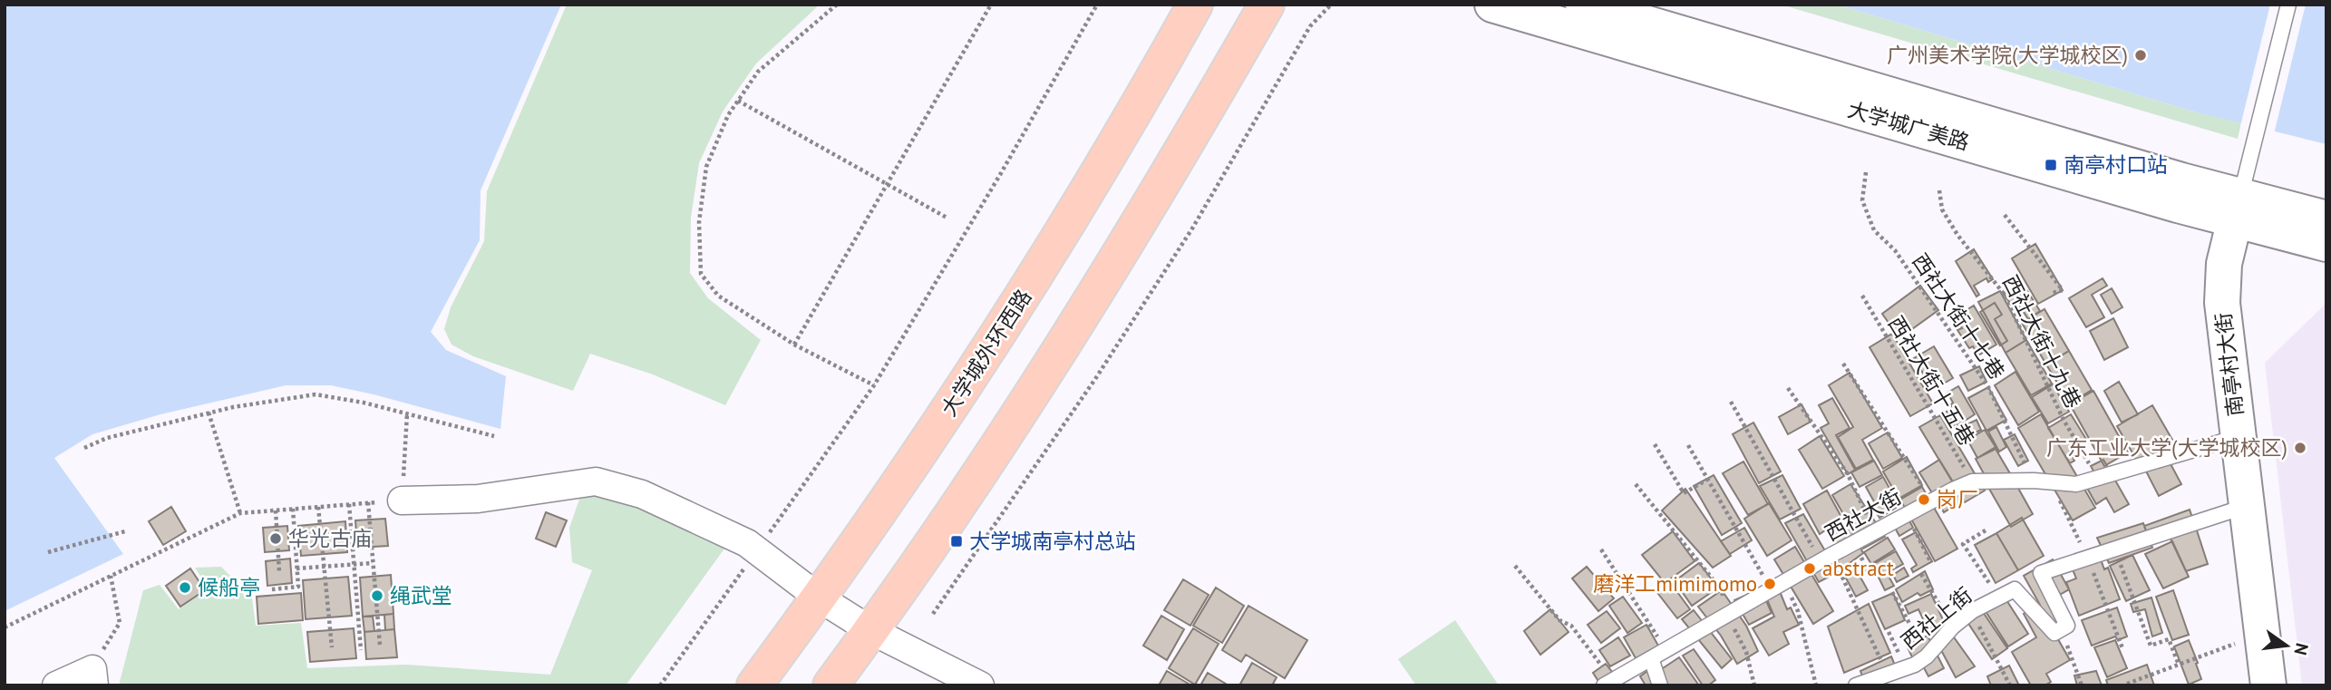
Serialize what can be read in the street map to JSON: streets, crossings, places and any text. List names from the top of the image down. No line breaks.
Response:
{"streets":{"main road":["大学城广美路","大学城外环西路","南亭村大街"],"lane":["西社大街","西社上街"],"path":["西社大街十七巷","西社大街十九巷","西社大街十五巷"]},"crossings":[["大学城广美路","南亭村大街"],["西社大街十七巷","西社大街"],["西社大街十九巷","西社大街"],["南亭村大街","西社大街"],["南亭村大街","西社上街"],["西社大街十五巷","西社大街"]],"places":{"other":["广州美术学院(大学城校区)","广东工业大学(大学城校区)","岗厂","华光古庙","abstract","磨洋工mimimomo","候船亭","绳武堂"],"transit":["南亭村口站","大学城南亭村总站"]},"north":"right"}
